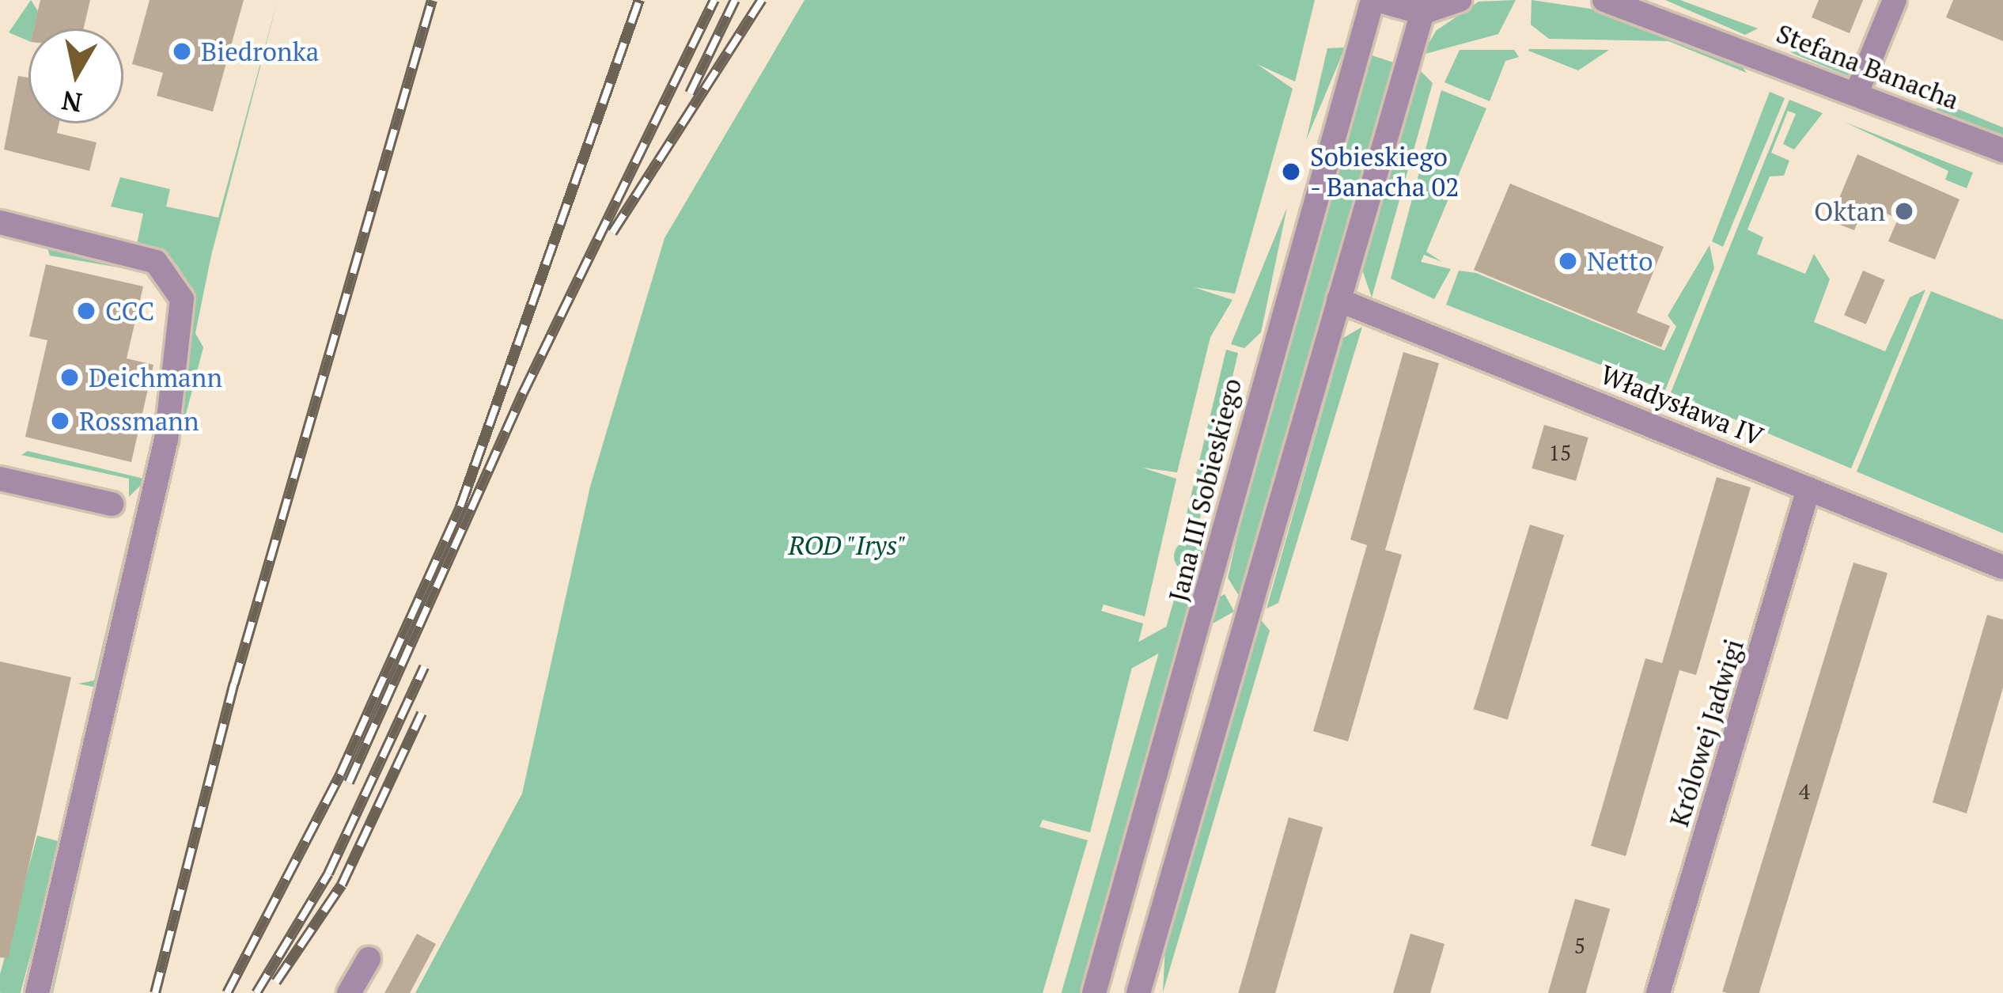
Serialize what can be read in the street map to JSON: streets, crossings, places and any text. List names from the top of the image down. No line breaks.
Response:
{"streets":{"street":["Stefana Banacha","Władysława IV","Jana III Sobieskiego","Królowej Jadwigi"]},"crossings":[["Władysława IV","Królowej Jadwigi"]],"parks":["ROD \"Irys\""],"places":["Biedronka","Sobieskiego - Banacha 02","Oktan","Netto","CCC","Deichmann","Rossmann"],"house_numbers":["15","4","5"],"north":"bottom"}
